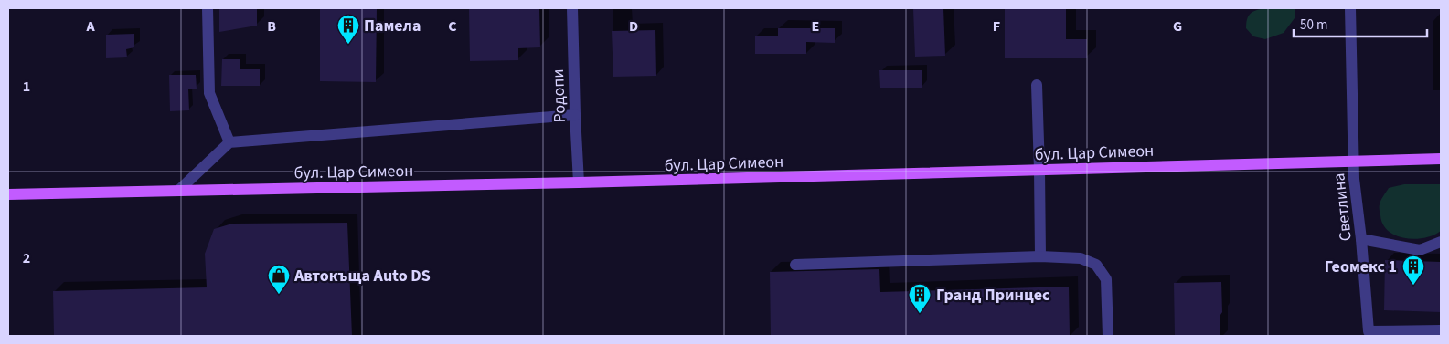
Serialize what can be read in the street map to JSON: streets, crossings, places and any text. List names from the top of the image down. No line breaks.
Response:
{"streets":{"main road":["бул. Цар Симеон"],"street":["Родопи","Светлина"]},"crossings":[["Родопи","бул. Цар Симеон"],["бул. Цар Симеон","Светлина"]],"places":{"building":["Памела","Геомекс 1","Гранд Принцес"],"shop":["Автокъща Auto DS"]},"scale_bar":"50 m","grid":{"columns":["A","B","C","D","E","F","G"],"rows":["1","2"]}}
